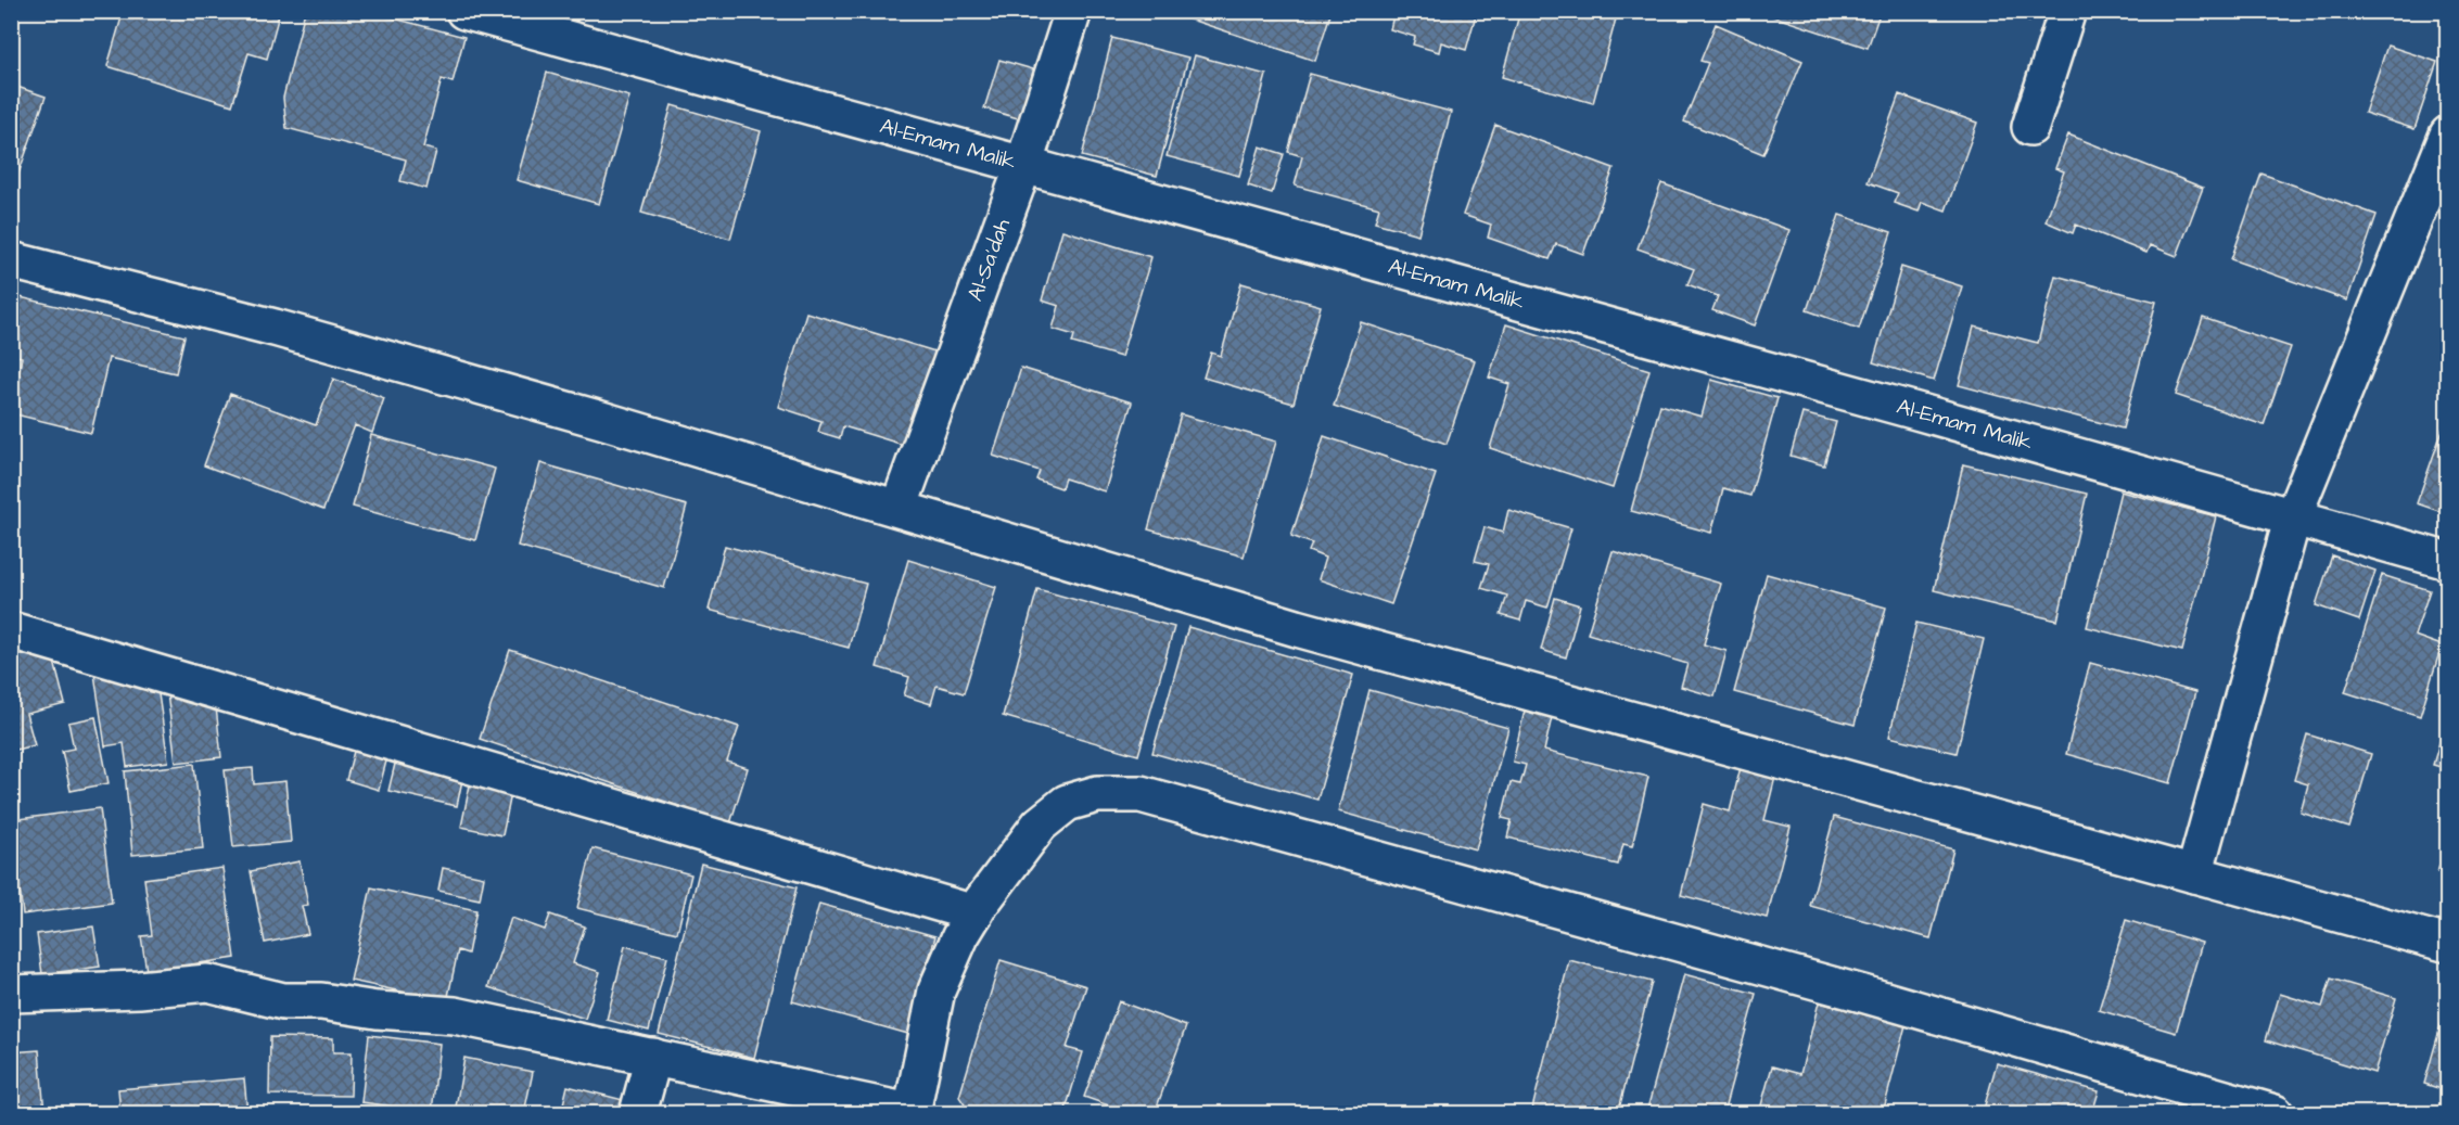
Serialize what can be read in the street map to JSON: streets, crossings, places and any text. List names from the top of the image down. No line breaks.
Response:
{"streets":{"street":["Al-Emam Malik","Al-Sa'dah"]},"crossings":[["Al-Emam Malik","Al-Sa'dah"]]}
